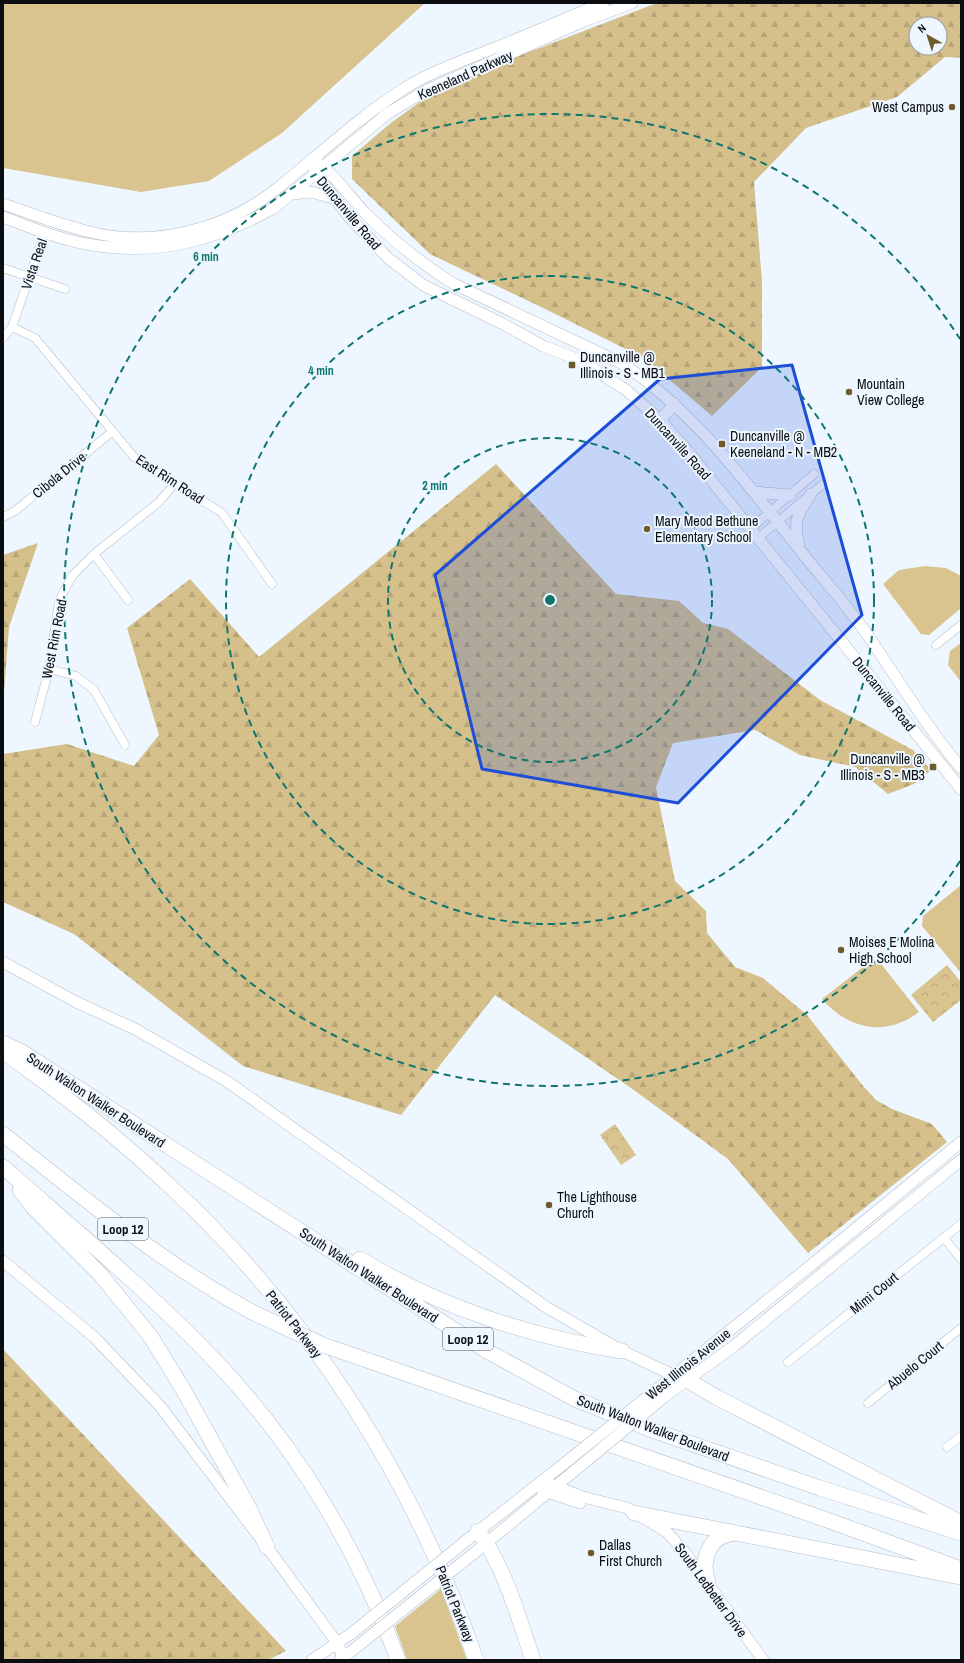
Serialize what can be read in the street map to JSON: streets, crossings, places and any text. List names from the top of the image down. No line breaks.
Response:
{"streets":{"highway":["South Walton Walker Boulevard","Loop 12","Patriot Parkway"],"main road":["Keeneland Parkway","Duncanville Road","Vista Real","West Illinois Avenue","South Ledbetter Drive"],"street":["Cibola Drive","East Rim Road","West Rim Road","Mimi Court","Abuelo Court"]},"crossings":[["Keeneland Parkway","Duncanville Road"],["Keeneland Parkway","Vista Real"],["Vista Real","East Rim Road"],["Cibola Drive","East Rim Road"],["East Rim Road","West Rim Road"],["West Illinois Avenue","South Ledbetter Drive"]],"places":{"other":["West Campus","Mountain View College","Mary Meod Bethune Elementary School","Moises E Molina High School","The Lighthouse Church","Dallas First Church"],"transit":["Duncanville @ Illinois - S - MB1","Duncanville @ Keeneland - N - MB2","Duncanville @ Illinois - S - MB3"]},"north":"top left","rings":["6 min","4 min","2 min"]}
